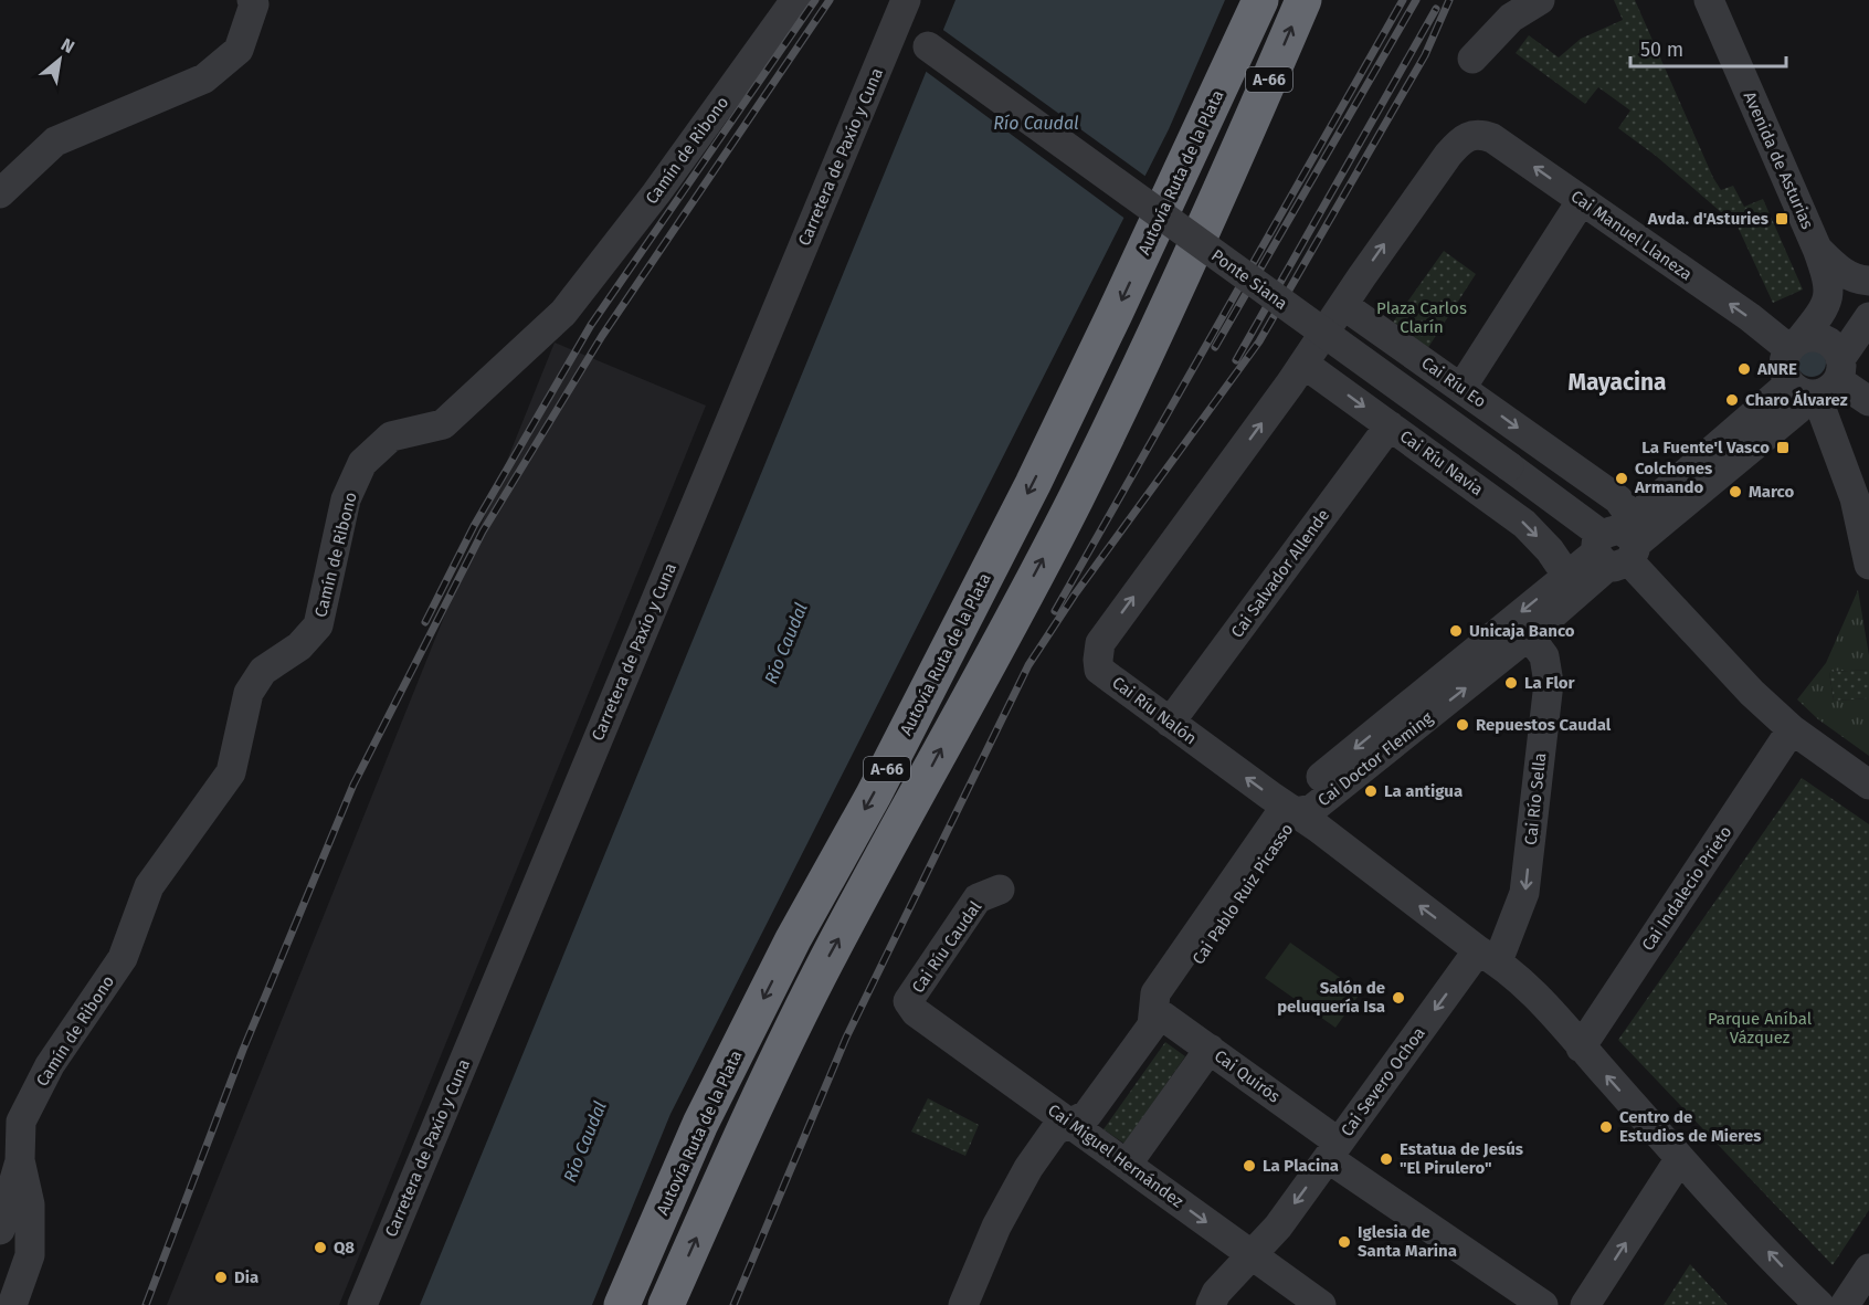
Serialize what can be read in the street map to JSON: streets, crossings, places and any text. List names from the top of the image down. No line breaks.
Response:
{"streets":{"highway":["A-66","Autovía Ruta de la Plata"],"street":["Camín de Ribono","Carretera de Paxío y Cuna","Avenida de Asturias","Cai Manuel Llaneza","Ponte Siana","Cai Ríu Eo","Cai Ríu Navia","Cai Salvador Allende","Cai Ríu Nalón","Cai Doctor Fleming","Cai Río Sella","Cai Indalecio Prieto","Cai Pablo Ruiz Picasso","Cai Ríu Caudal","Cai Quirós","Cai Severo Ochoa","Cai Miguel Hernández"]},"crossings":[["Carretera de Paxío y Cuna","Ponte Siana"],["Avenida de Asturias","Cai Manuel Llaneza"],["Cai Manuel Llaneza","Cai Ríu Eo"],["Ponte Siana","Cai Ríu Eo"],["Ponte Siana","Cai Doctor Fleming"],["Cai Ríu Eo","Cai Doctor Fleming"],["Cai Ríu Navia","Cai Salvador Allende"],["Cai Ríu Navia","Cai Ríu Nalón"],["Cai Ríu Navia","Cai Doctor Fleming"],["Cai Salvador Allende","Cai Ríu Nalón"],["Cai Ríu Nalón","Cai Doctor Fleming"],["Cai Ríu Nalón","Cai Río Sella"],["Cai Ríu Nalón","Cai Indalecio Prieto"],["Cai Ríu Nalón","Cai Pablo Ruiz Picasso"],["Cai Ríu Nalón","Cai Severo Ochoa"],["Cai Doctor Fleming","Cai Río Sella"],["Cai Doctor Fleming","Cai Pablo Ruiz Picasso"],["Cai Río Sella","Cai Severo Ochoa"],["Cai Pablo Ruiz Picasso","Cai Quirós"],["Cai Ríu Caudal","Cai Miguel Hernández"],["Cai Quirós","Cai Severo Ochoa"],["Cai Severo Ochoa","Cai Miguel Hernández"]],"one_way":["Cai Manuel Llaneza","Cai Ríu Eo","Cai Ríu Navia","Cai Río Sella"],"districts":["Mayacina"],"water":["Río Caudal"],"parks":["Plaza Carlos Clarín","Parque Aníbal Vázquez"],"places":{"transit":["Avda. d'Asturies","La Fuente'l Vasco"],"other":["ANRE","Charo Álvarez","Colchones Armando","Marco","Unicaja Banco","La Flor","Repuestos Caudal","La antigua","Salón de peluquería Isa","Centro de Estudios de Mieres","Estatua de Jesús \"El Pirulero\"","La Placina","Iglesia de Santa Marina","Q8","Dia"]},"scale_bar":"50 m","north":"top right"}
